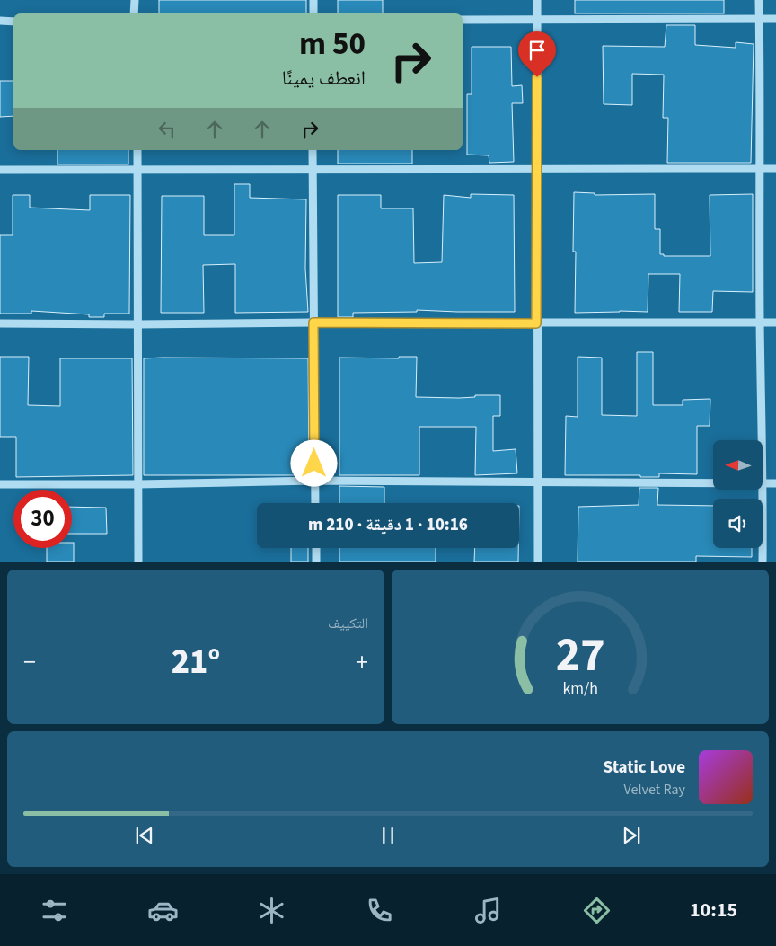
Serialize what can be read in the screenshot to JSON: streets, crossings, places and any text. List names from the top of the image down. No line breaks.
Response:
{"north":"left","page":{"turn":["50 m","انعطف يمينًا"],"limit":"30","trip":"10:16 · 1 دقيقة · 210 m","tile":"التكييف","heat":["−","21°","+"],"song":["Static Love","Velvet Ray"],"tabs":"10:15","gauge":["27","km/h"]}}
